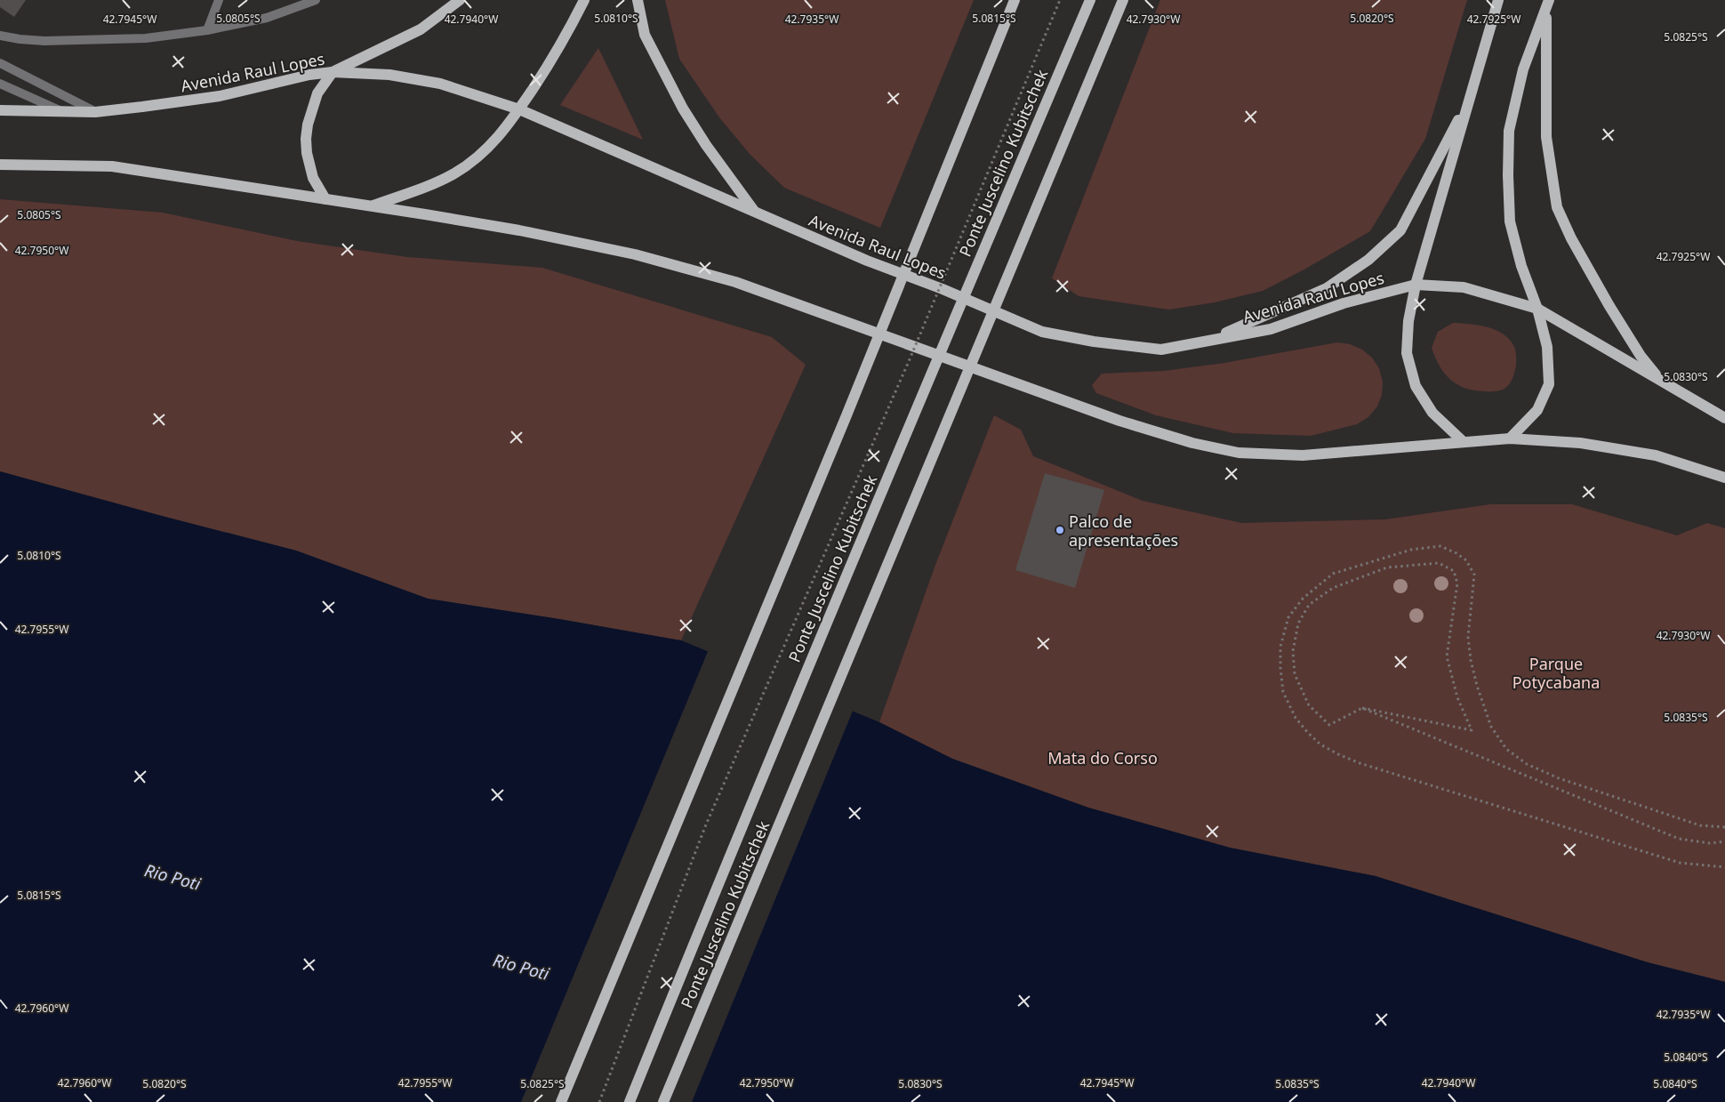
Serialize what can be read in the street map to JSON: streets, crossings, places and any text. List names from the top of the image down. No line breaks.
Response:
{"streets":{"main road":["Avenida Raul Lopes","Ponte Juscelino Kubitschek"]},"water":["Rio Poti"],"parks":["Parque Potycabana","Mata do Corso"],"places":["Palco de apresentações"],"coordinates":["5.0805°S","5.0815°S","5.0810°S","5.0820°S","42.7945°W","42.7940°W","42.7930°W","42.7935°W","42.7925°W","5.0825°S","42.7950°W","5.0830°S","42.7955°W","5.0835°S","42.7960°W","5.0840°S"]}
